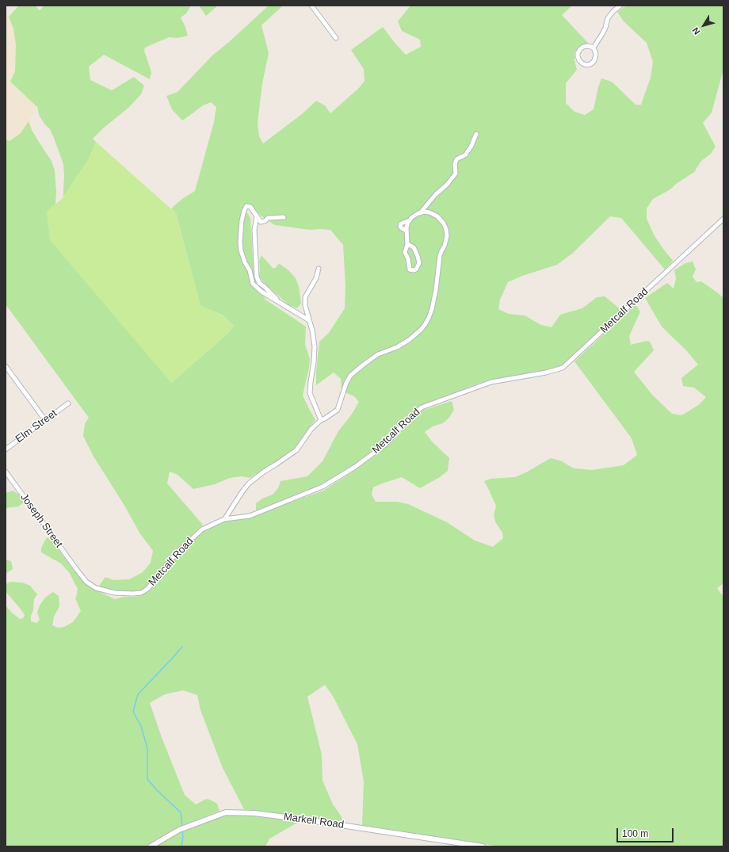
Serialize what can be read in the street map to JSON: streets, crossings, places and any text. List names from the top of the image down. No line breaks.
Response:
{"streets":{"street":["Metcalf Road","Elm Street","Joseph Street","Markell Road"]},"crossings":[["Metcalf Road","Joseph Street"]],"scale_bar":"100 m","north":"bottom left"}
